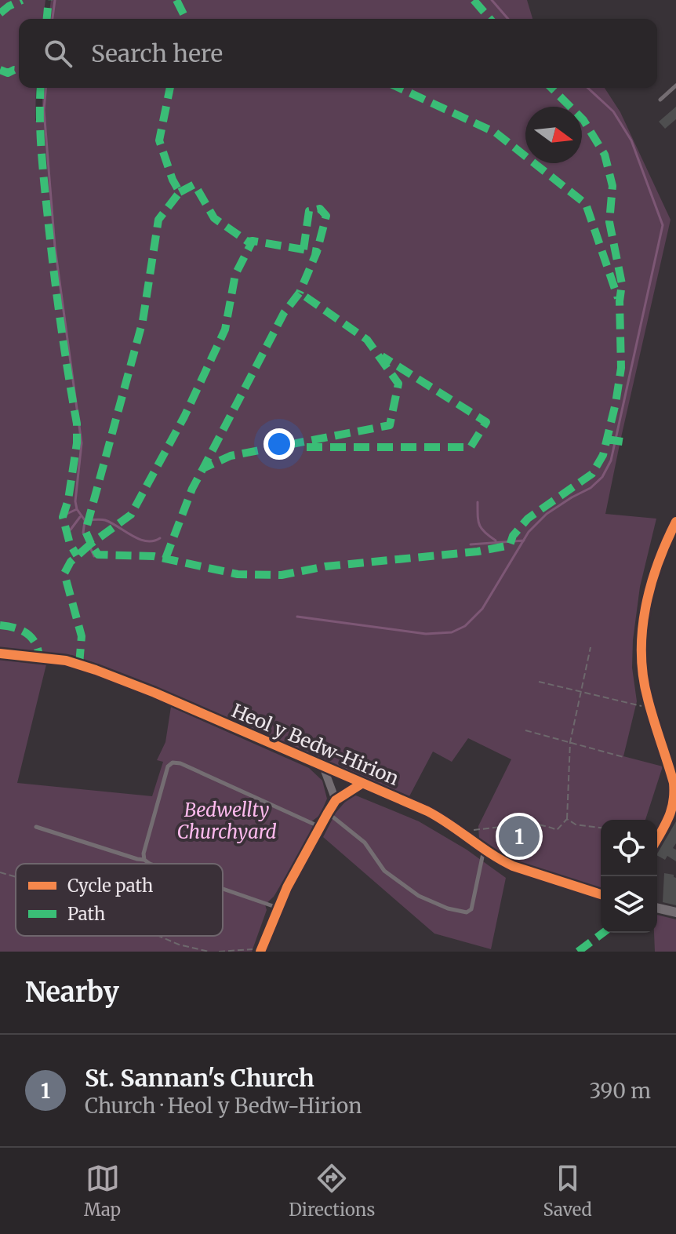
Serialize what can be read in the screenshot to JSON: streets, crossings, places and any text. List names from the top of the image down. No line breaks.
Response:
{"streets":{"street":["Heol y Bedw-Hirion"]},"parks":["Bedwellty Churchyard"],"legend":["Cycle path","Path"],"north":"right","page":{"search":"Search here","pins":"1","heading":"Nearby","list":[{"mark":"1","name":"St. Sannan's Church","note":"Church · Heol y Bedw-Hirion","value":"390 m"}],"nav":["Map","Directions","Saved"]}}
